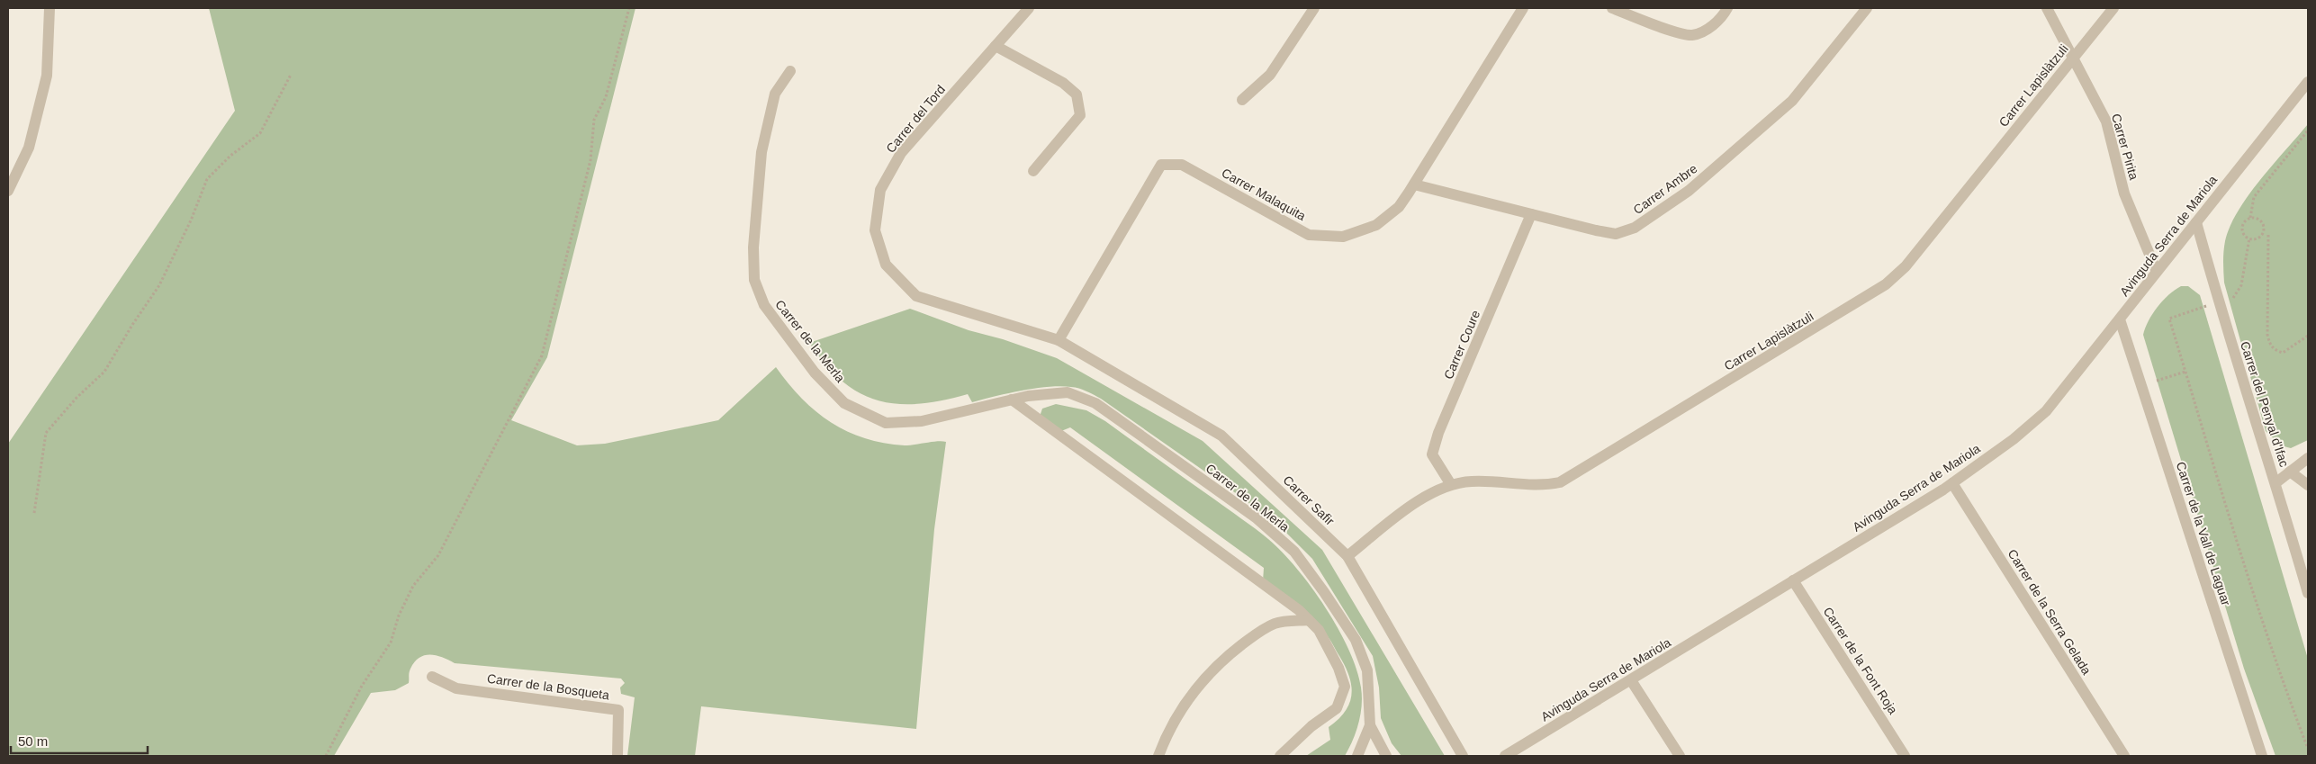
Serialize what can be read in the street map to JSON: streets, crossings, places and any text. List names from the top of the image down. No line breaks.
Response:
{"streets":{"street":["Carrer Lapislàtzuli","Carrer del Tord","Carrer Pirita","Carrer Ambre","Carrer Malaquita","Avinguda Serra de Mariola","Carrer de la Merla","Carrer Coure","Carrer del Penyal d'Ifac","Carrer Safir","Carrer de la Vall de Laguar","Carrer de la Serra Gelada","Carrer de la Font Roja","Carrer de la Bosqueta"]},"crossings":[["Carrer Lapislàtzuli","Carrer Pirita"],["Carrer Lapislàtzuli","Carrer Coure"],["Carrer Lapislàtzuli","Carrer Safir"],["Carrer del Tord","Carrer Malaquita"],["Carrer del Tord","Carrer Safir"],["Carrer Pirita","Avinguda Serra de Mariola"],["Carrer Ambre","Carrer Malaquita"],["Carrer Ambre","Carrer Coure"],["Carrer Malaquita","Carrer Safir"],["Avinguda Serra de Mariola","Carrer del Penyal d'Ifac"],["Avinguda Serra de Mariola","Carrer de la Vall de Laguar"],["Avinguda Serra de Mariola","Carrer de la Serra Gelada"],["Avinguda Serra de Mariola","Carrer de la Font Roja"]],"scale_bar":"50 m"}
